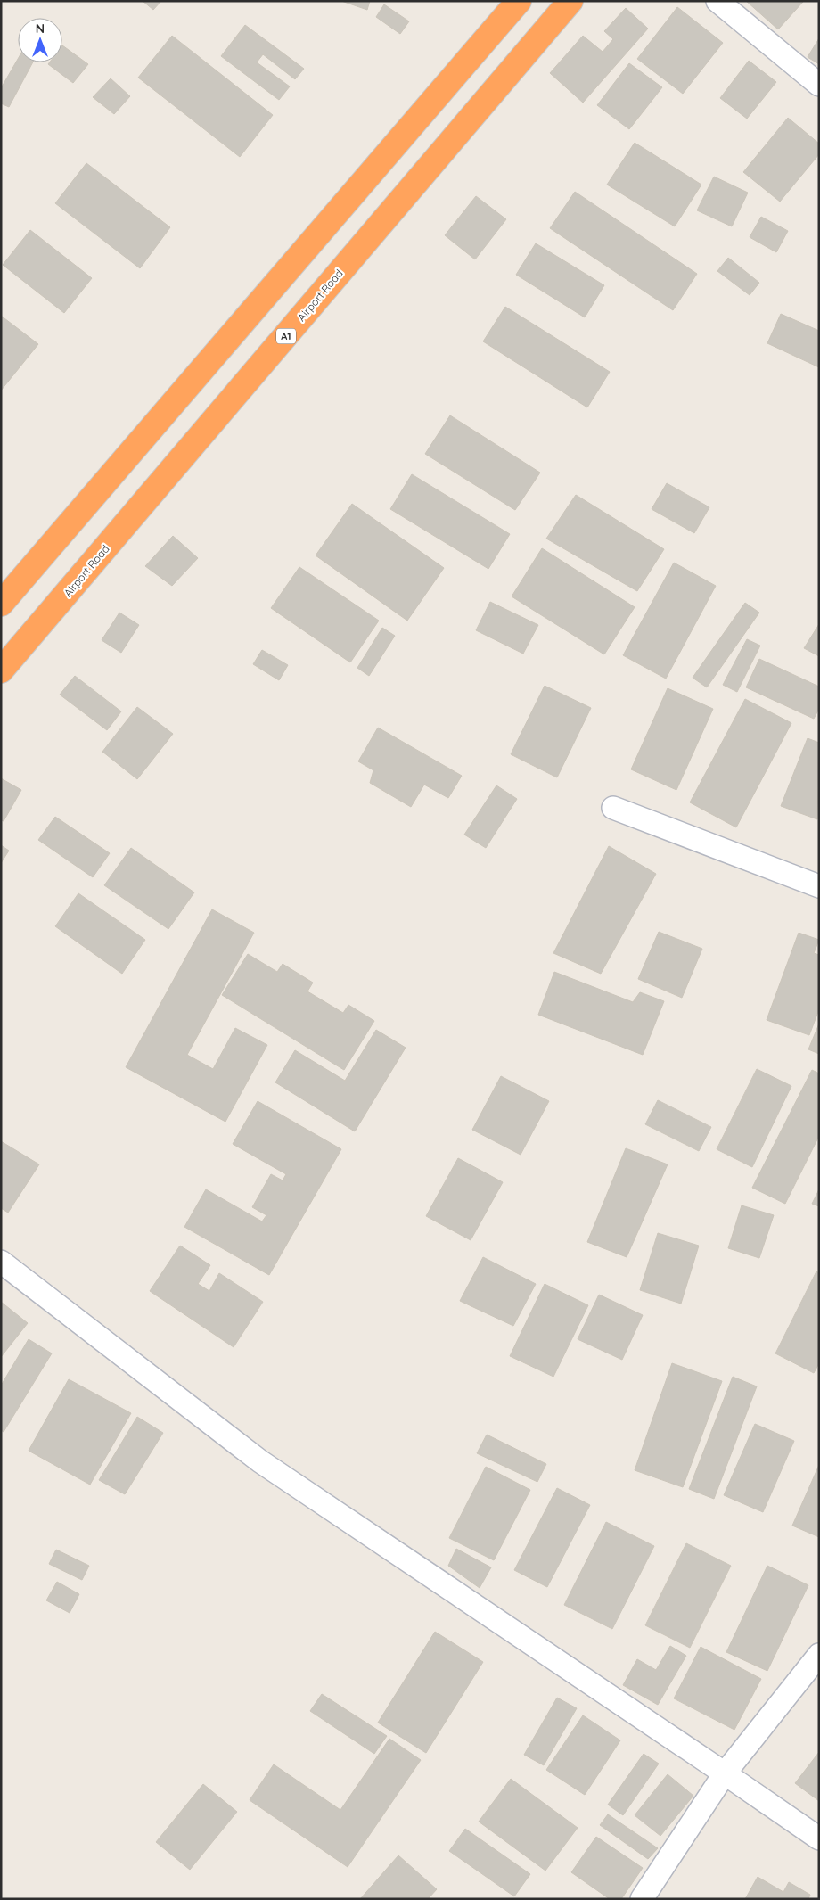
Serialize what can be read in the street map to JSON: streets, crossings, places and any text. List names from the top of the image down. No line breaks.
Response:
{"streets":{"highway":["Airport Road","A1"]},"north":"top"}
